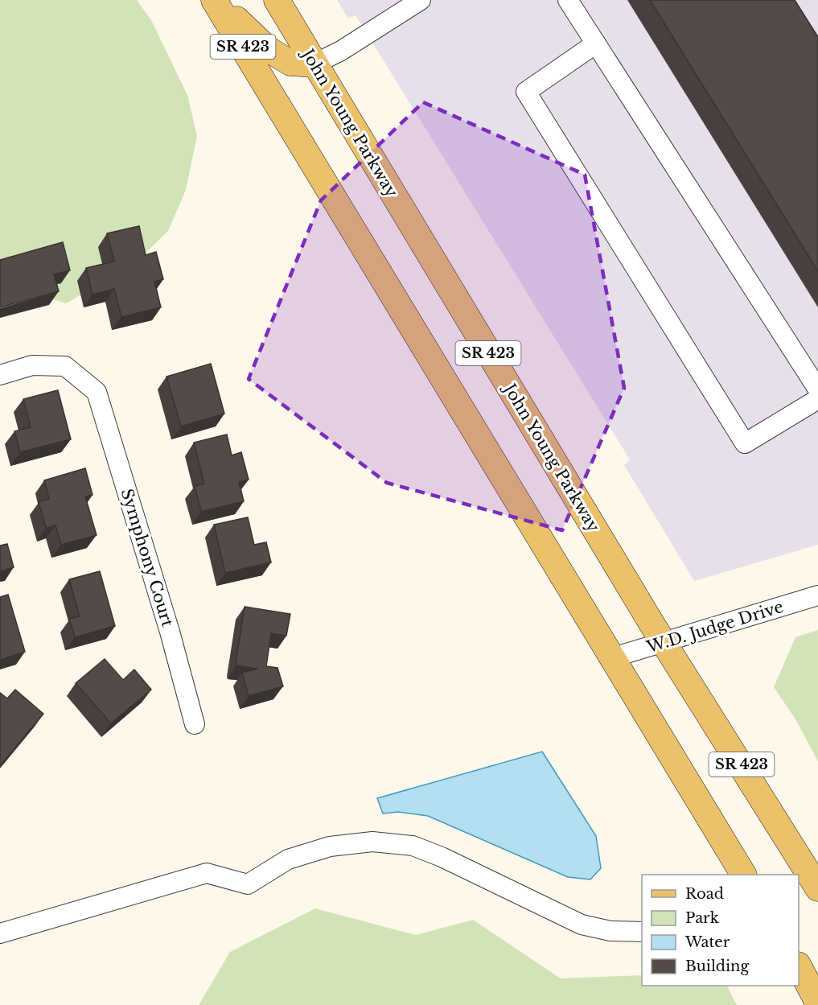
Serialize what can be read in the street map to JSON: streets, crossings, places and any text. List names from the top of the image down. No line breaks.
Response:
{"streets":{"main road":["SR 423","John Young Parkway"],"street":["Symphony Court","W.D. Judge Drive"]},"crossings":[["SR 423","W.D. Judge Drive"],["John Young Parkway","W.D. Judge Drive"]],"legend":["Road","Park","Water","Building"]}
